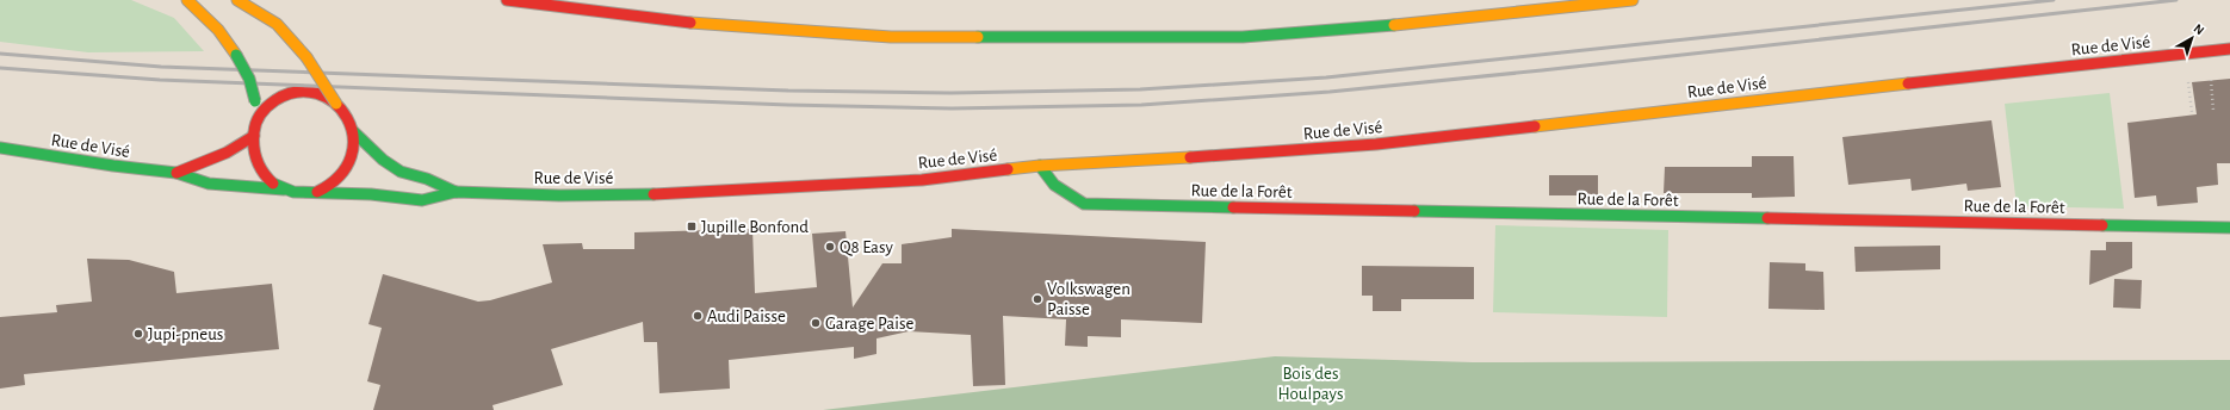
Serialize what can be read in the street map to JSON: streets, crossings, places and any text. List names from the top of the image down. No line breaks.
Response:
{"streets":{"main road":["Rue de Visé","Rue de la Forêt"]},"crossings":[["Rue de Visé","Rue de la Forêt"]],"parks":["Bois des Houlpays"],"places":{"transit":["Jupille Bonfond"],"other":["Q8 Easy","Volkswagen Paisse","Audi Paisse","Garage Paise","Jupi-pneus"]},"north":"top right"}
